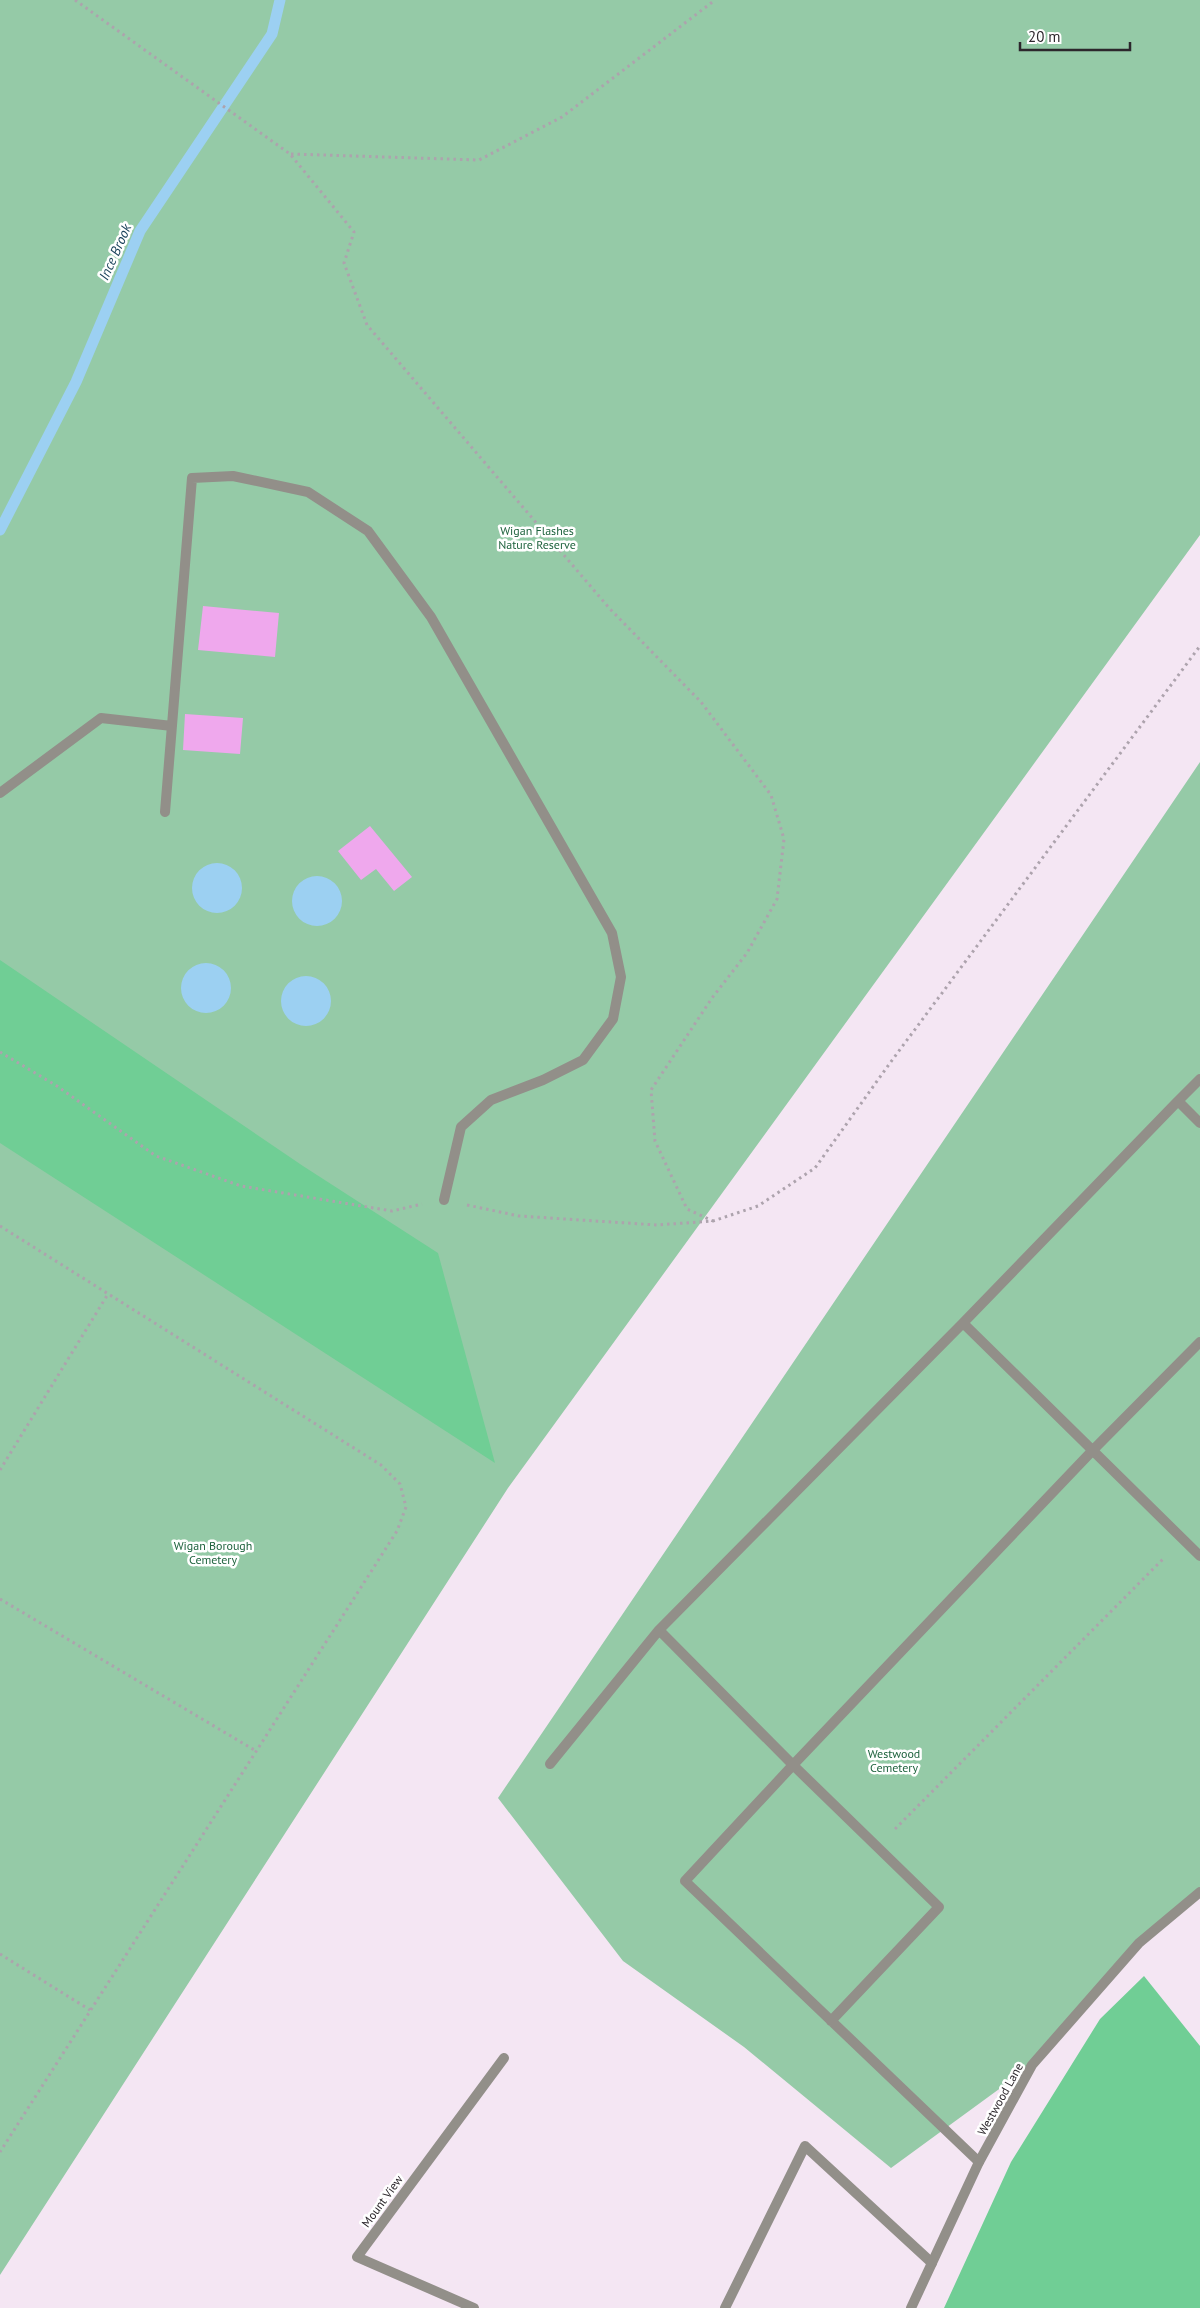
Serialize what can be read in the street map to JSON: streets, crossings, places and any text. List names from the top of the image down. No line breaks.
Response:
{"streets":{"street":["Westwood Lane","Mount View"]},"water":["Ince Brook"],"parks":["Wigan Flashes Nature Reserve","Wigan Borough Cemetery","Westwood Cemetery"],"scale_bar":"20 m"}
